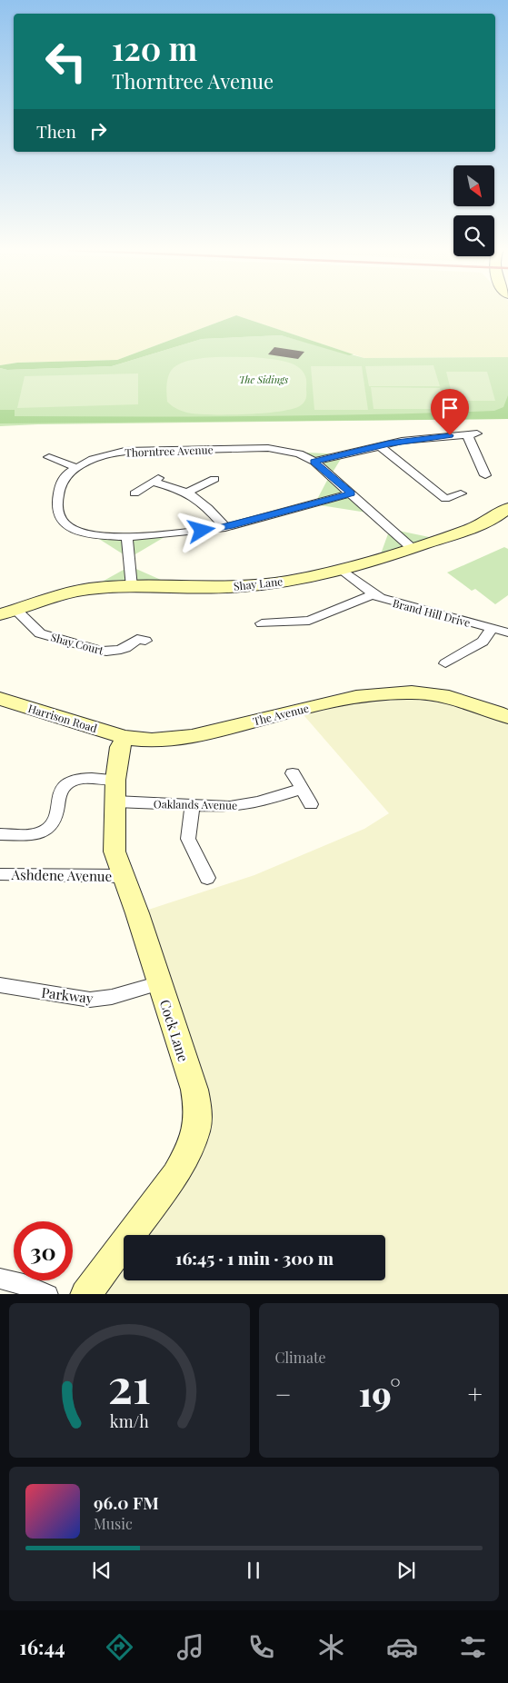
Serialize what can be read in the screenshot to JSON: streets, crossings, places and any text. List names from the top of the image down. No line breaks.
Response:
{"streets":{"main road":["Shay Lane","The Avenue","Harrison Road","Cock Lane"],"street":["Thorntree Avenue","Brand Hill Drive","Shay Court","Oaklands Avenue","Ashdene Avenue","Parkway"]},"crossings":[["Thorntree Avenue","Shay Lane"],["Shay Lane","Brand Hill Drive"],["Shay Lane","Shay Court"],["The Avenue","Harrison Road"],["The Avenue","Cock Lane"],["Harrison Road","Cock Lane"],["Oaklands Avenue","Cock Lane"],["Ashdene Avenue","Cock Lane"],["Parkway","Cock Lane"]],"parks":["The Sidings"],"north":"bottom right","page":{"turn":["120 m","Thorntree Avenue"],"then":"Then","limit":"30","trip":"16:45 · 1 min · 300 m","tile":"Climate","heat":["−","19°","+"],"song":["96.0 FM","Music"],"tabs":"16:44","gauge":["21","km/h"]}}
